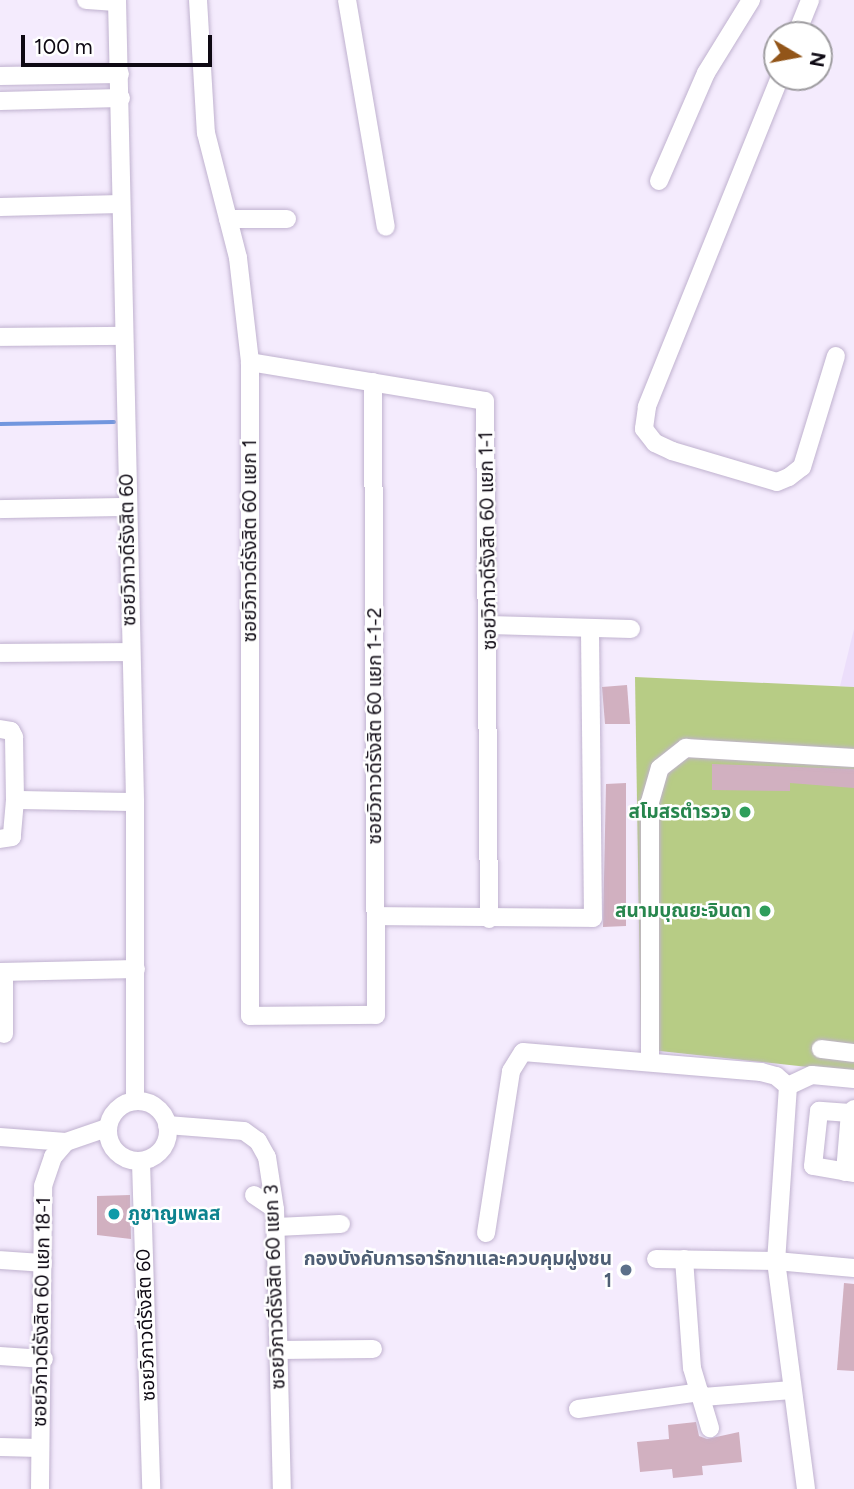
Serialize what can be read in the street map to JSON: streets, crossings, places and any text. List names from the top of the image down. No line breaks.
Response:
{"streets":{"street":["ซอยวิภาวดีรังสิต 60 แยก 1","ซอยวิภาวดีรังสิต 60 แยก 1-1","ซอยวิภาวดีรังสิต 60","ซอยวิภาวดีรังสิต 60 แยก 1-1-2","ซอยวิภาวดีรังสิต 60 แยก 3","ซอยวิภาวดีรังสิต 60 แยก 18-1"]},"crossings":[["ซอยวิภาวดีรังสิต 60 แยก 1","ซอยวิภาวดีรังสิต 60 แยก 1-1"],["ซอยวิภาวดีรังสิต 60 แยก 1","ซอยวิภาวดีรังสิต 60 แยก 1-1-2"],["ซอยวิภาวดีรังสิต 60 แยก 1-1","ซอยวิภาวดีรังสิต 60 แยก 1-1-2"],["ซอยวิภาวดีรังสิต 60","ซอยวิภาวดีรังสิต 60 แยก 3"]],"places":["สโมสรตำรวจ","สนามบุณยะจินดา","ภูชาญเพลส","กองบังคับการอารักขาและควบคุมฝูงชน 1"],"scale_bar":"100 m","north":"right"}
